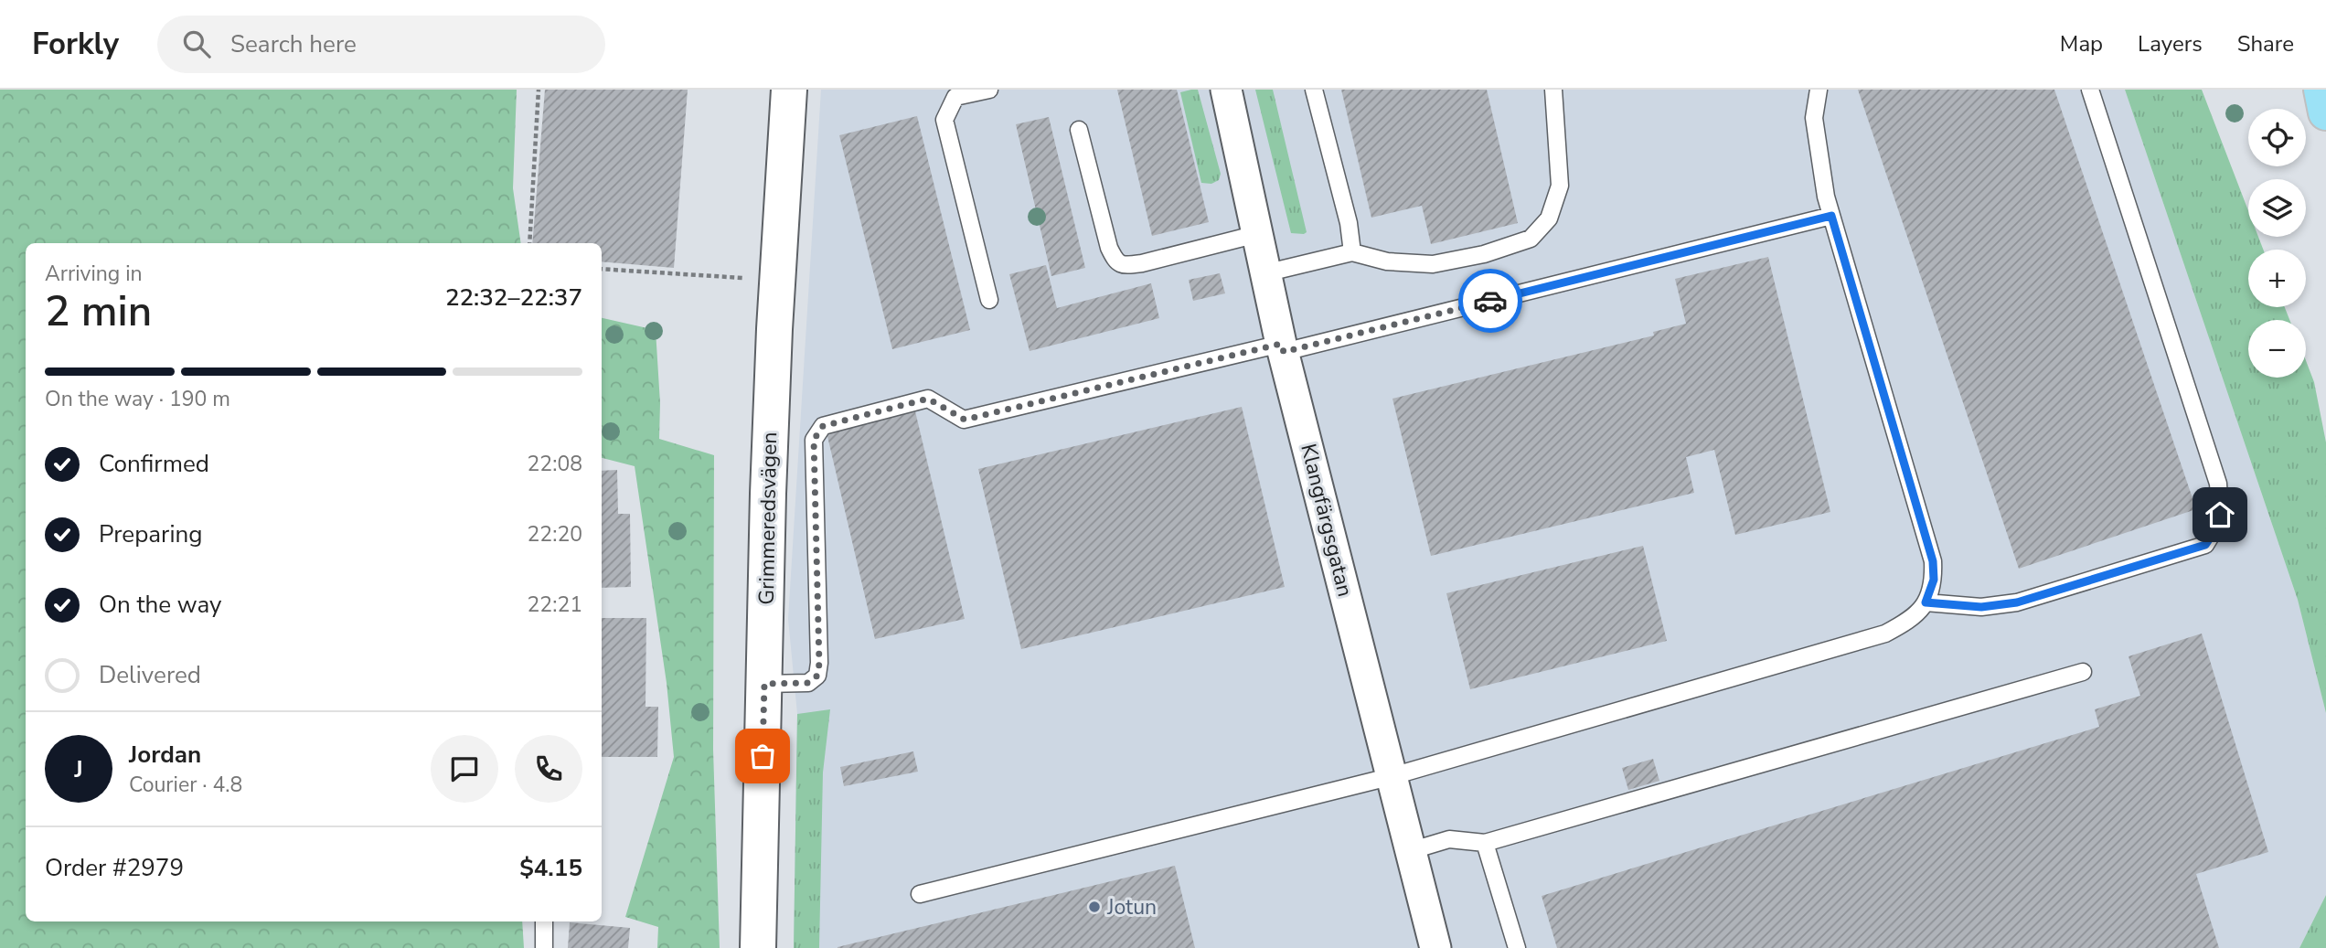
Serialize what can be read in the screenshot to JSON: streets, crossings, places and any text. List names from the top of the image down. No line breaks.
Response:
{"streets":{"street":["Grimmeredsvägen","Klangfärgsgatan"]},"places":["Jotun"],"page":{"header":"Forkly","search":"Search here","nav":["Map","Layers","Share"],"map_buttons":["+","−"],"heading":["2 min","Arriving in","22:32–22:37"],"panel":["Jordan","Courier · 4.8","Order #2979","$4.15"],"bar":"On the way · 190 m","list":[["Confirmed","22:08"],["Preparing","22:20"],["On the way","22:21"],"Delivered"],"round":"J"}}
